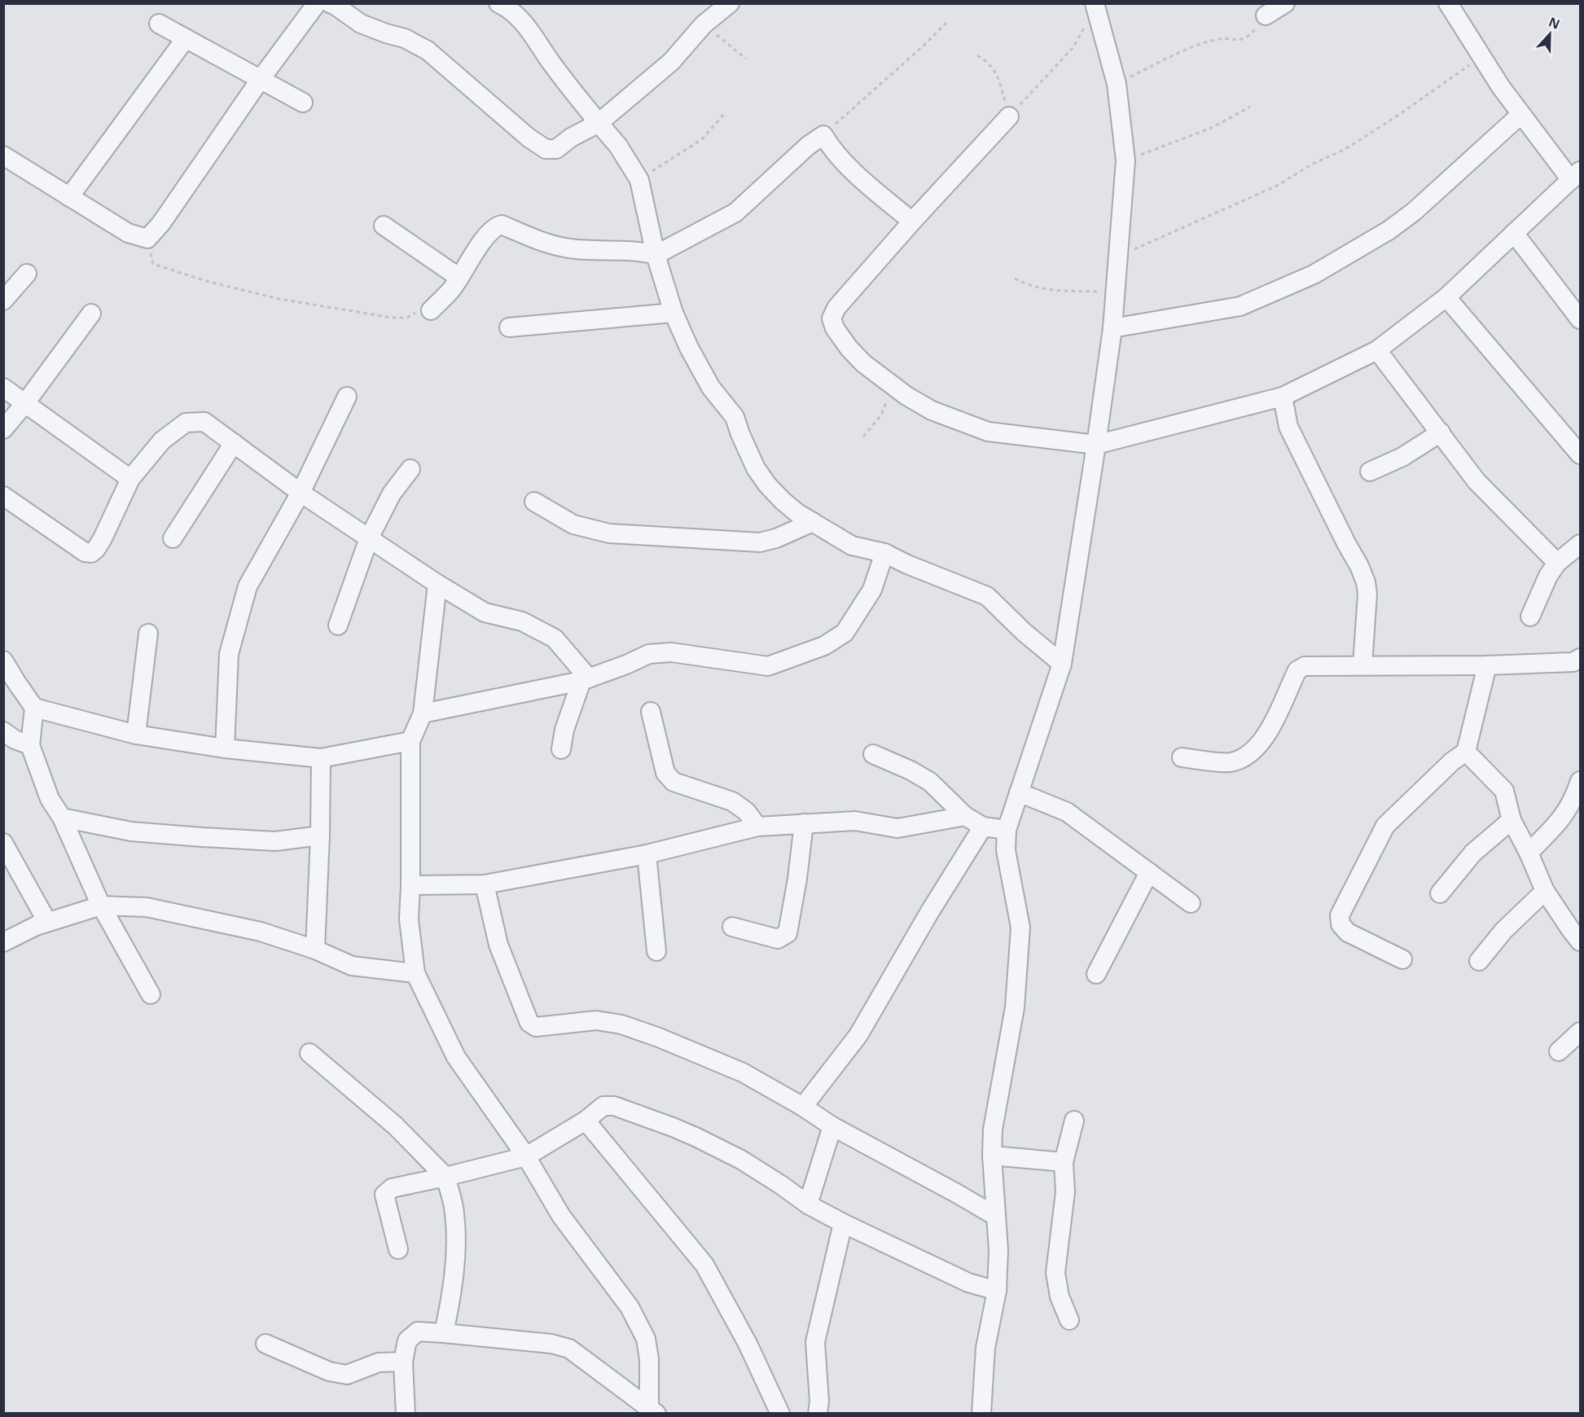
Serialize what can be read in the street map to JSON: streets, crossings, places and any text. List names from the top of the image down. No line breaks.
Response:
{"north":"top"}
